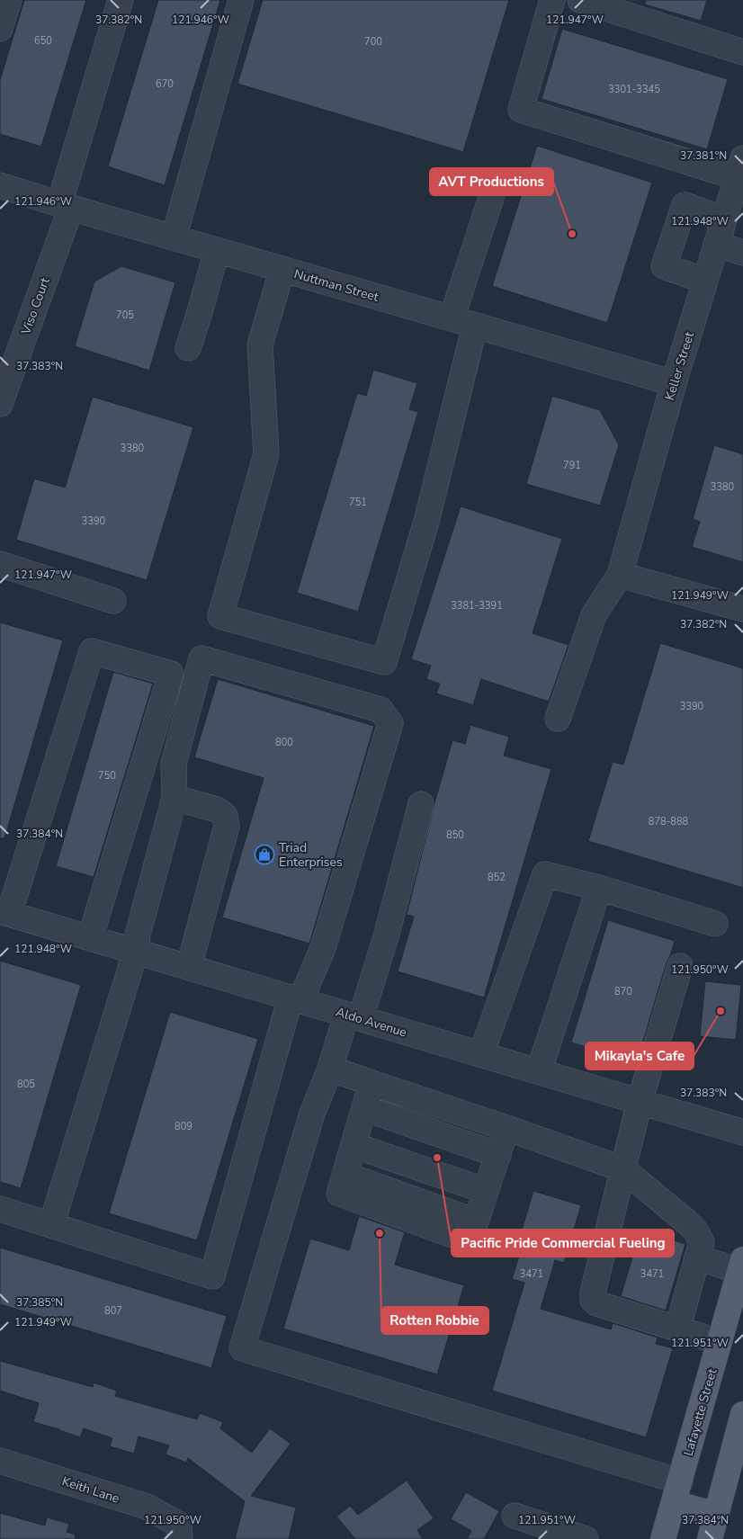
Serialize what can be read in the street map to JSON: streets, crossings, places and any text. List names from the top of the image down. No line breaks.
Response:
{"streets":{"main road":["Lafayette Street"],"street":["Nuttman Street","Viso Court","Keller Street","Aldo Avenue","Keith Lane"]},"crossings":[["Nuttman Street","Viso Court"],["Nuttman Street","Keller Street"]],"places":{"other":["AVT Productions","Mikayla's Cafe","Pacific Pride Commercial Fueling","Rotten Robbie"],"shop":["Triad Enterprises"]},"house_numbers":["650","700","670","3301-3345","705","3380","791","3380","751","3390","3381-3391","3390","800","750","878-888","850","852","870","805","809","3471","3471","807"],"coordinates":["37.382°N","121.946°W","121.947°W","37.381°N","121.948°W","37.383°N","121.949°W","37.384°N","121.950°W","37.385°N","121.951°W"]}
